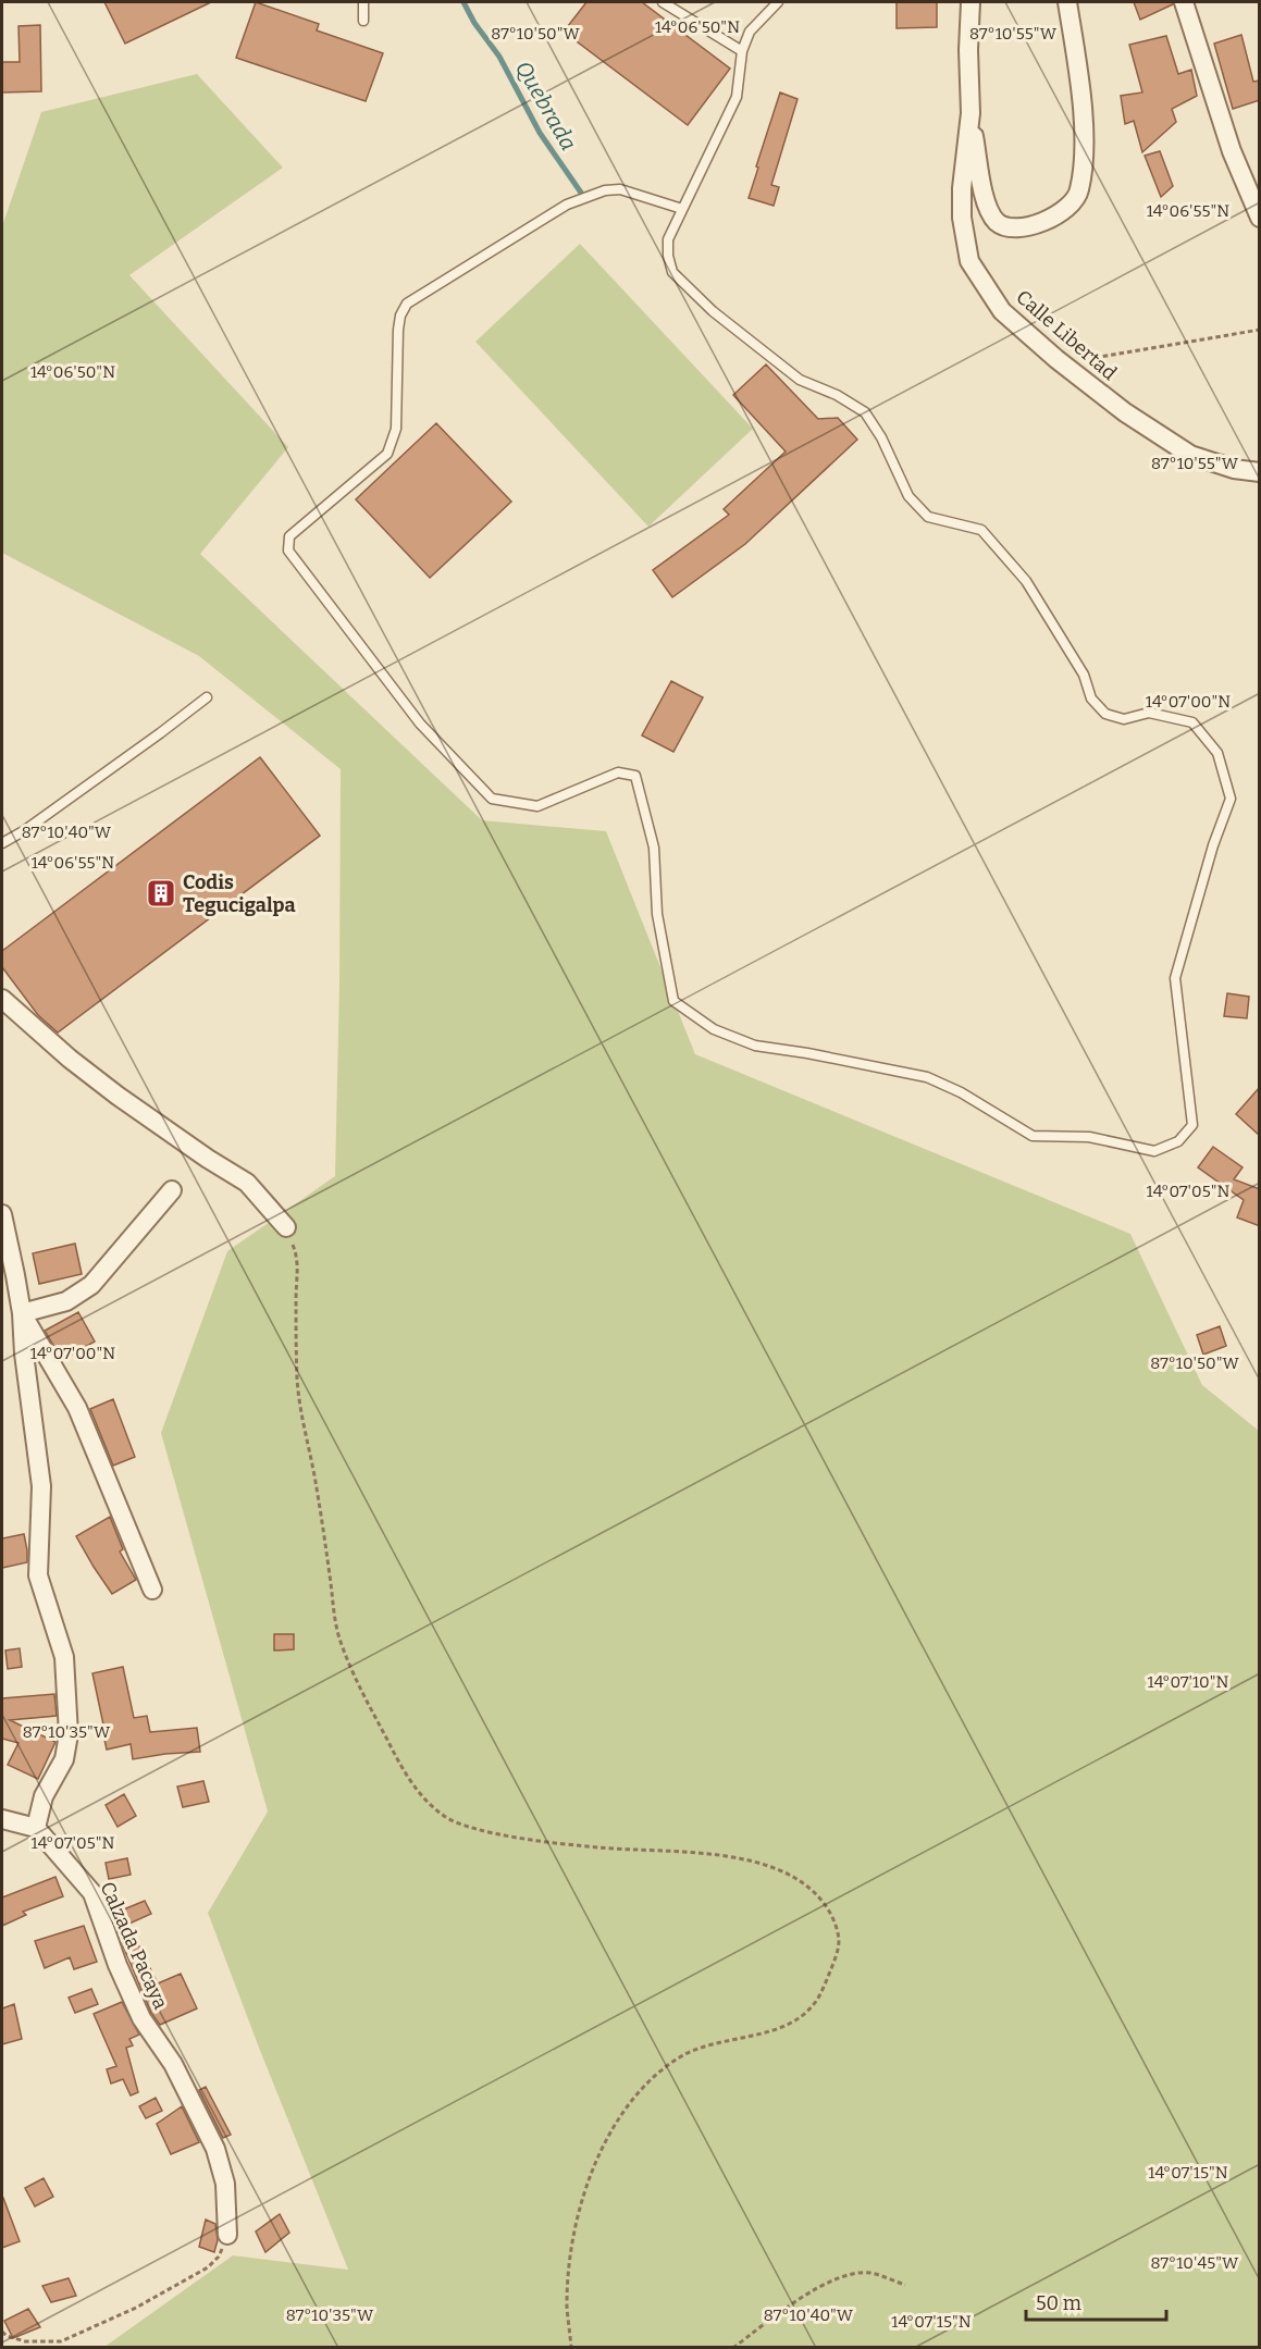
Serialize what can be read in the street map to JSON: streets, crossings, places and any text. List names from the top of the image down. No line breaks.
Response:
{"streets":{"street":["Calle Libertad","Calzada Pacaya"]},"water":["Quebrada"],"places":{"building":["Codis Tegucigalpa"]},"scale_bar":"50 m","coordinates":["14°06'50\"N","87°10'50\"W","87°10'55\"W","14°06'55\"N","14°07'00\"N","87°10'40\"W","14°07'05\"N","14°07'10\"N","87°10'35\"W","14°07'15\"N","87°10'45\"W"]}
